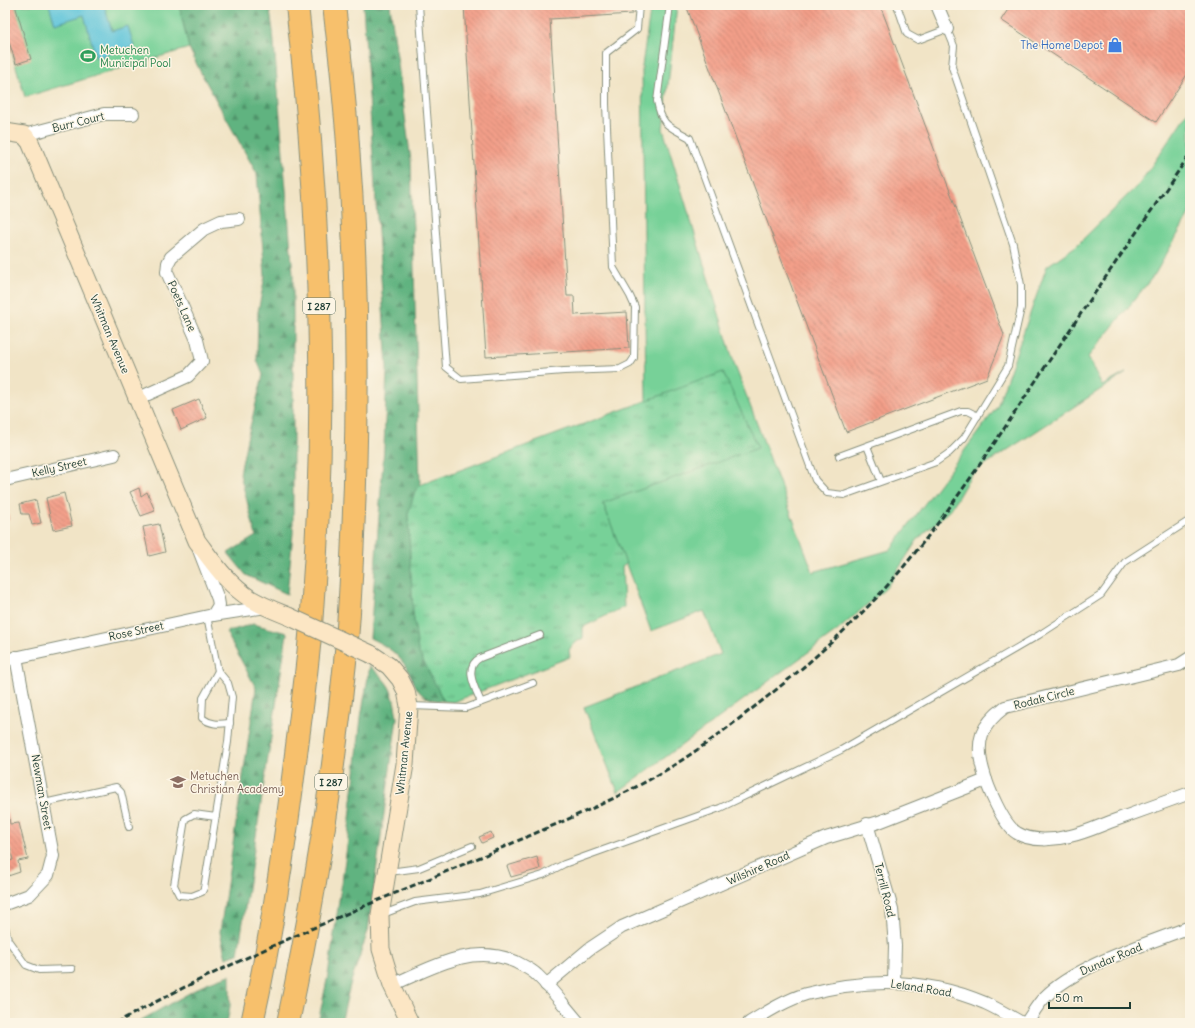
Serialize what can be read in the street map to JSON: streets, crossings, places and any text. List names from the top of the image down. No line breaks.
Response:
{"streets":{"highway":["I 287"],"street":["Burr Court","Poets Lane","Whitman Avenue","Kelly Street","Rose Street","Rodak Circle","Newman Street","Wilshire Road","Terrill Road","Dundar Road","Leland Road"]},"crossings":[["Burr Court","Whitman Avenue"],["Poets Lane","Whitman Avenue"],["Whitman Avenue","Rose Street"],["Rose Street","Newman Street"],["Rodak Circle","Wilshire Road"],["Wilshire Road","Terrill Road"],["Terrill Road","Leland Road"]],"places":{"shop":["The Home Depot"],"sports":["Metuchen Municipal Pool"],"school or university":["Metuchen Christian Academy"]},"scale_bar":"50 m"}
